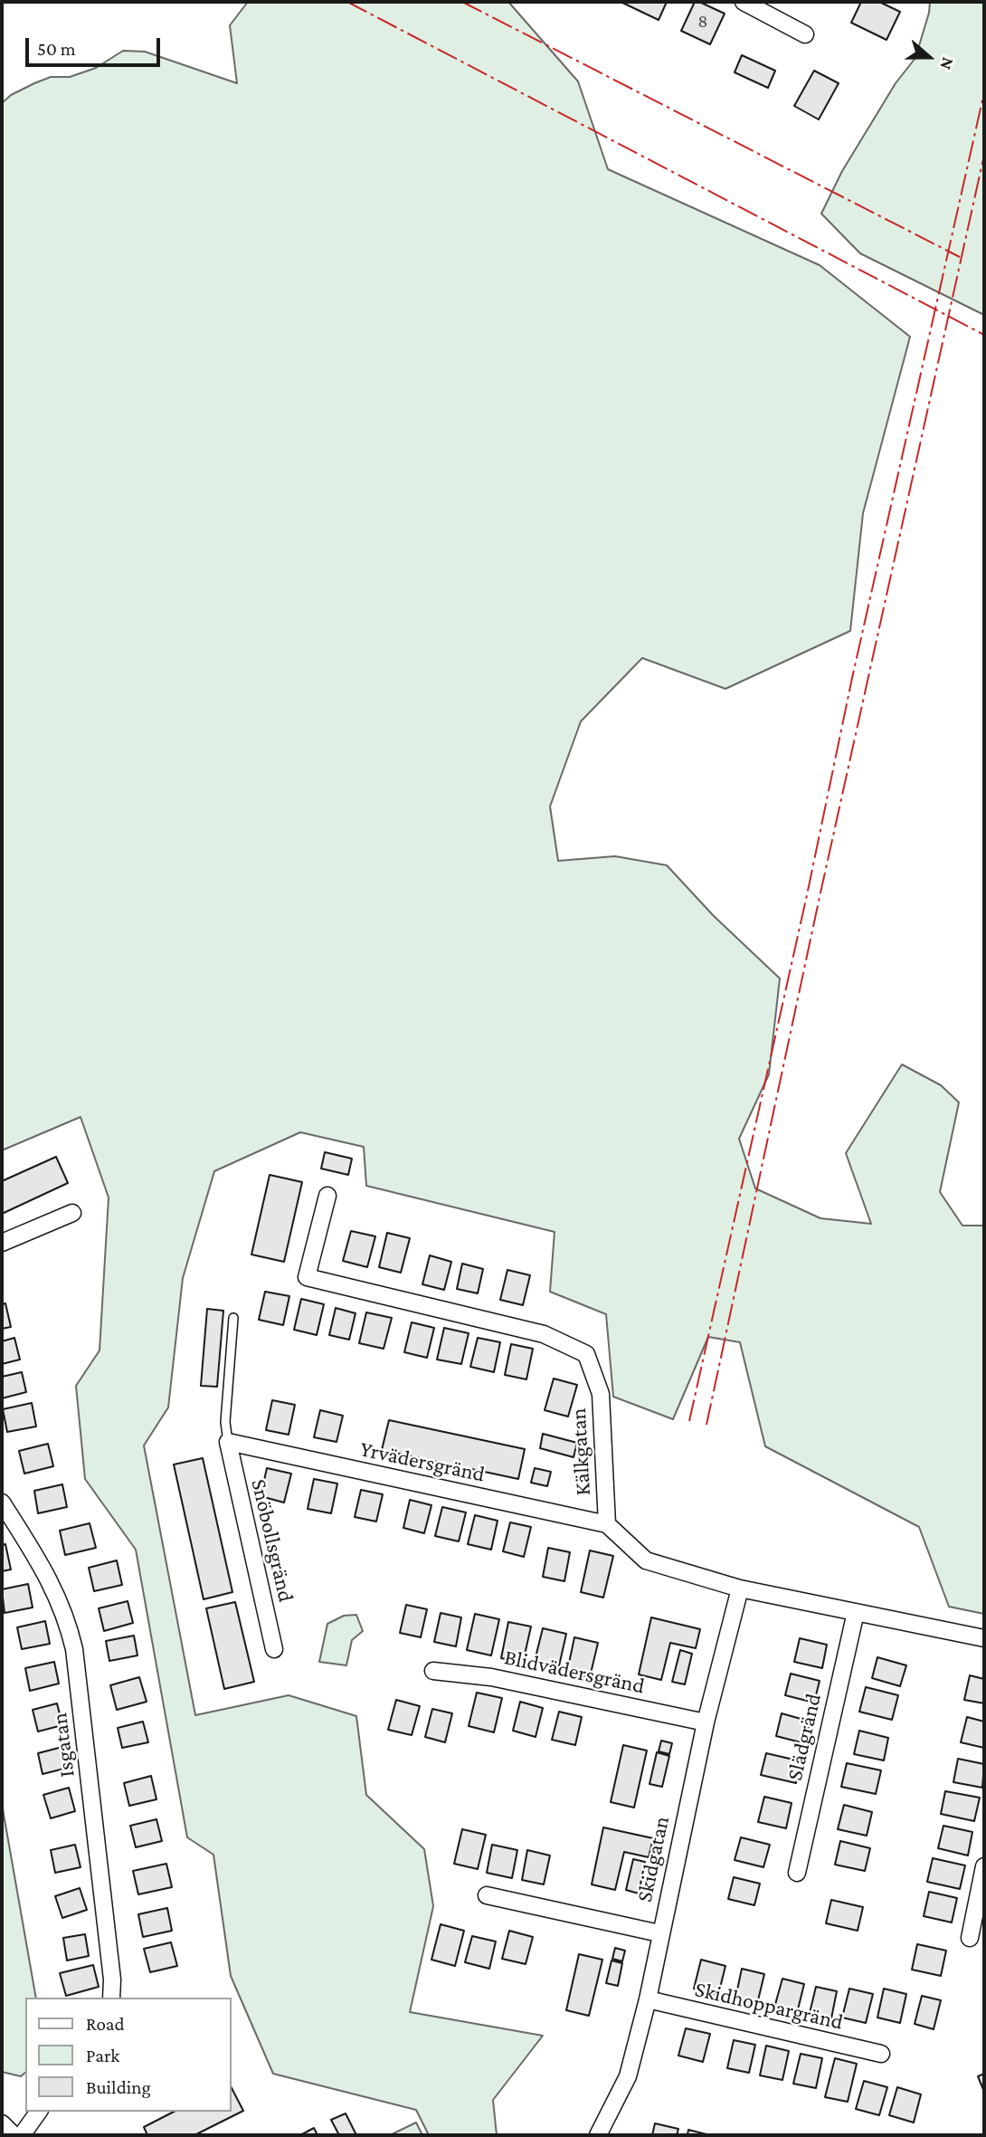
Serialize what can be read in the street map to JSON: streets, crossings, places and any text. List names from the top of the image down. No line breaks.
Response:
{"streets":{"street":["Kälkgatan","Yrvädersgränd","Snöbollsgränd","Blidvädersgränd","Slädgränd","Isgatan","Skidgatan","Skidhoppargränd"]},"crossings":[["Kälkgatan","Yrvädersgränd"],["Kälkgatan","Slädgränd"],["Kälkgatan","Skidgatan"],["Yrvädersgränd","Snöbollsgränd"],["Blidvädersgränd","Skidgatan"],["Skidgatan","Skidhoppargränd"]],"house_numbers":["8"],"legend":["Road","Park","Building"],"scale_bar":"50 m","north":"right"}
